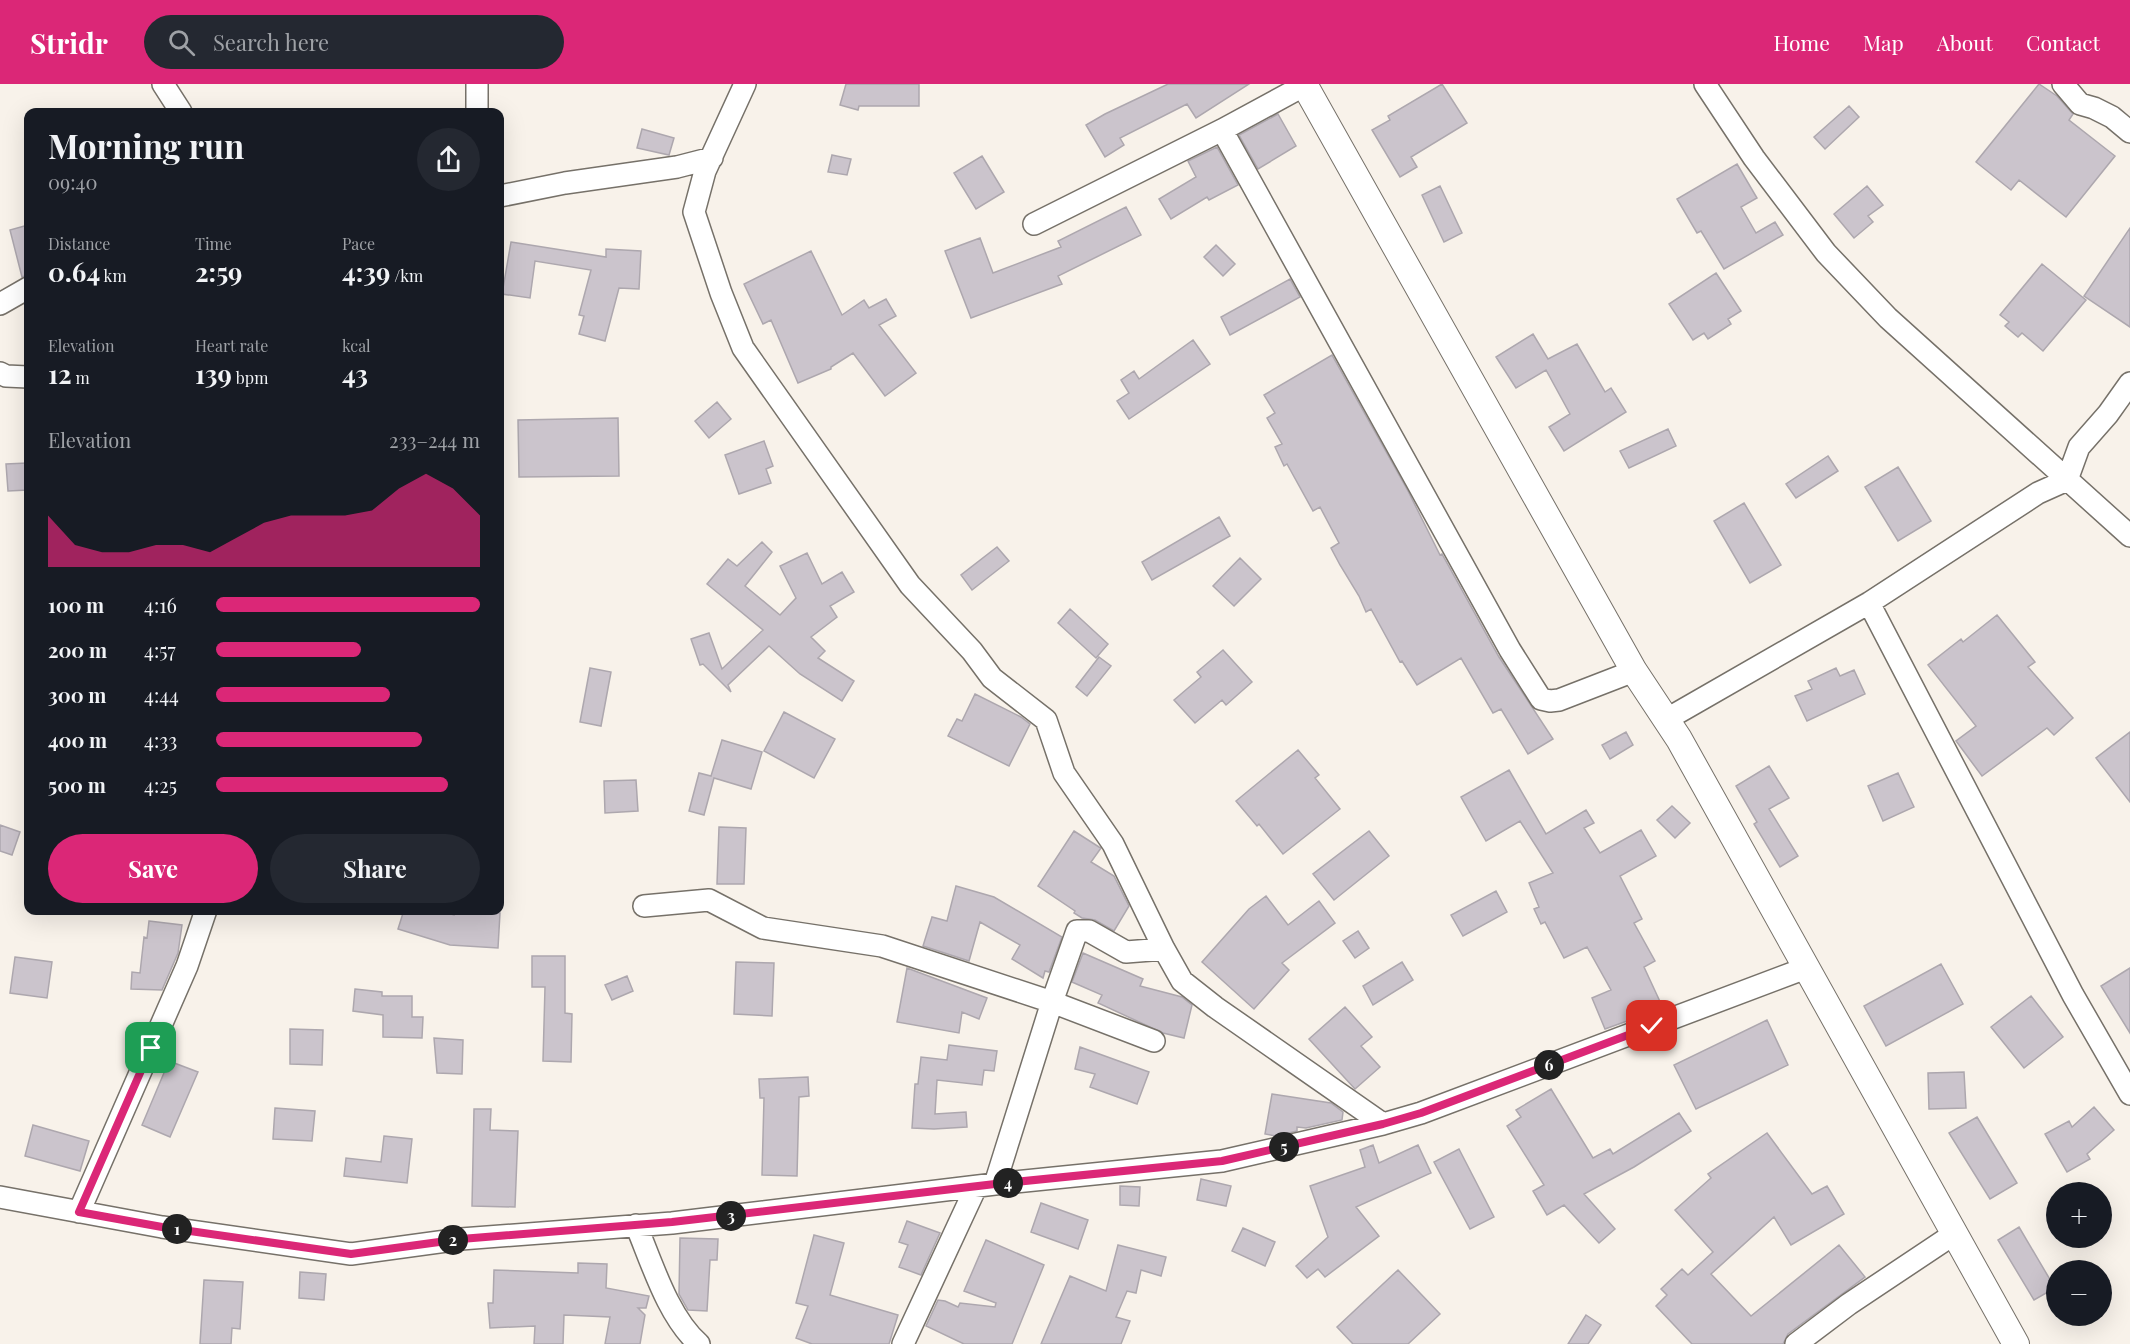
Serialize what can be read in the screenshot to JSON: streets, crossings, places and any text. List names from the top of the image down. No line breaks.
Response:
{"page":{"header":"Stridr","search":"Search here","nav":["Home","Map","About","Contact"],"heading":["Morning run","09:40"],"stats":[["Distance","0.64 km"],["Time","2:59"],["Pace","4:39 /km"],["Elevation","12 m"],["Heart rate","139 bpm"],["kcal","43"]],"chart":["Elevation","233–244 m"],"list":[{"name":"100 m","note":"4:16"},{"name":"200 m","note":"4:57"},{"name":"300 m","note":"4:44"},{"name":"400 m","note":"4:33"},{"name":"500 m","note":"4:25"}],"buttons":["Save","Share"],"pins":["6","5","4","3","1","2"],"map_buttons":["+","−"]}}
